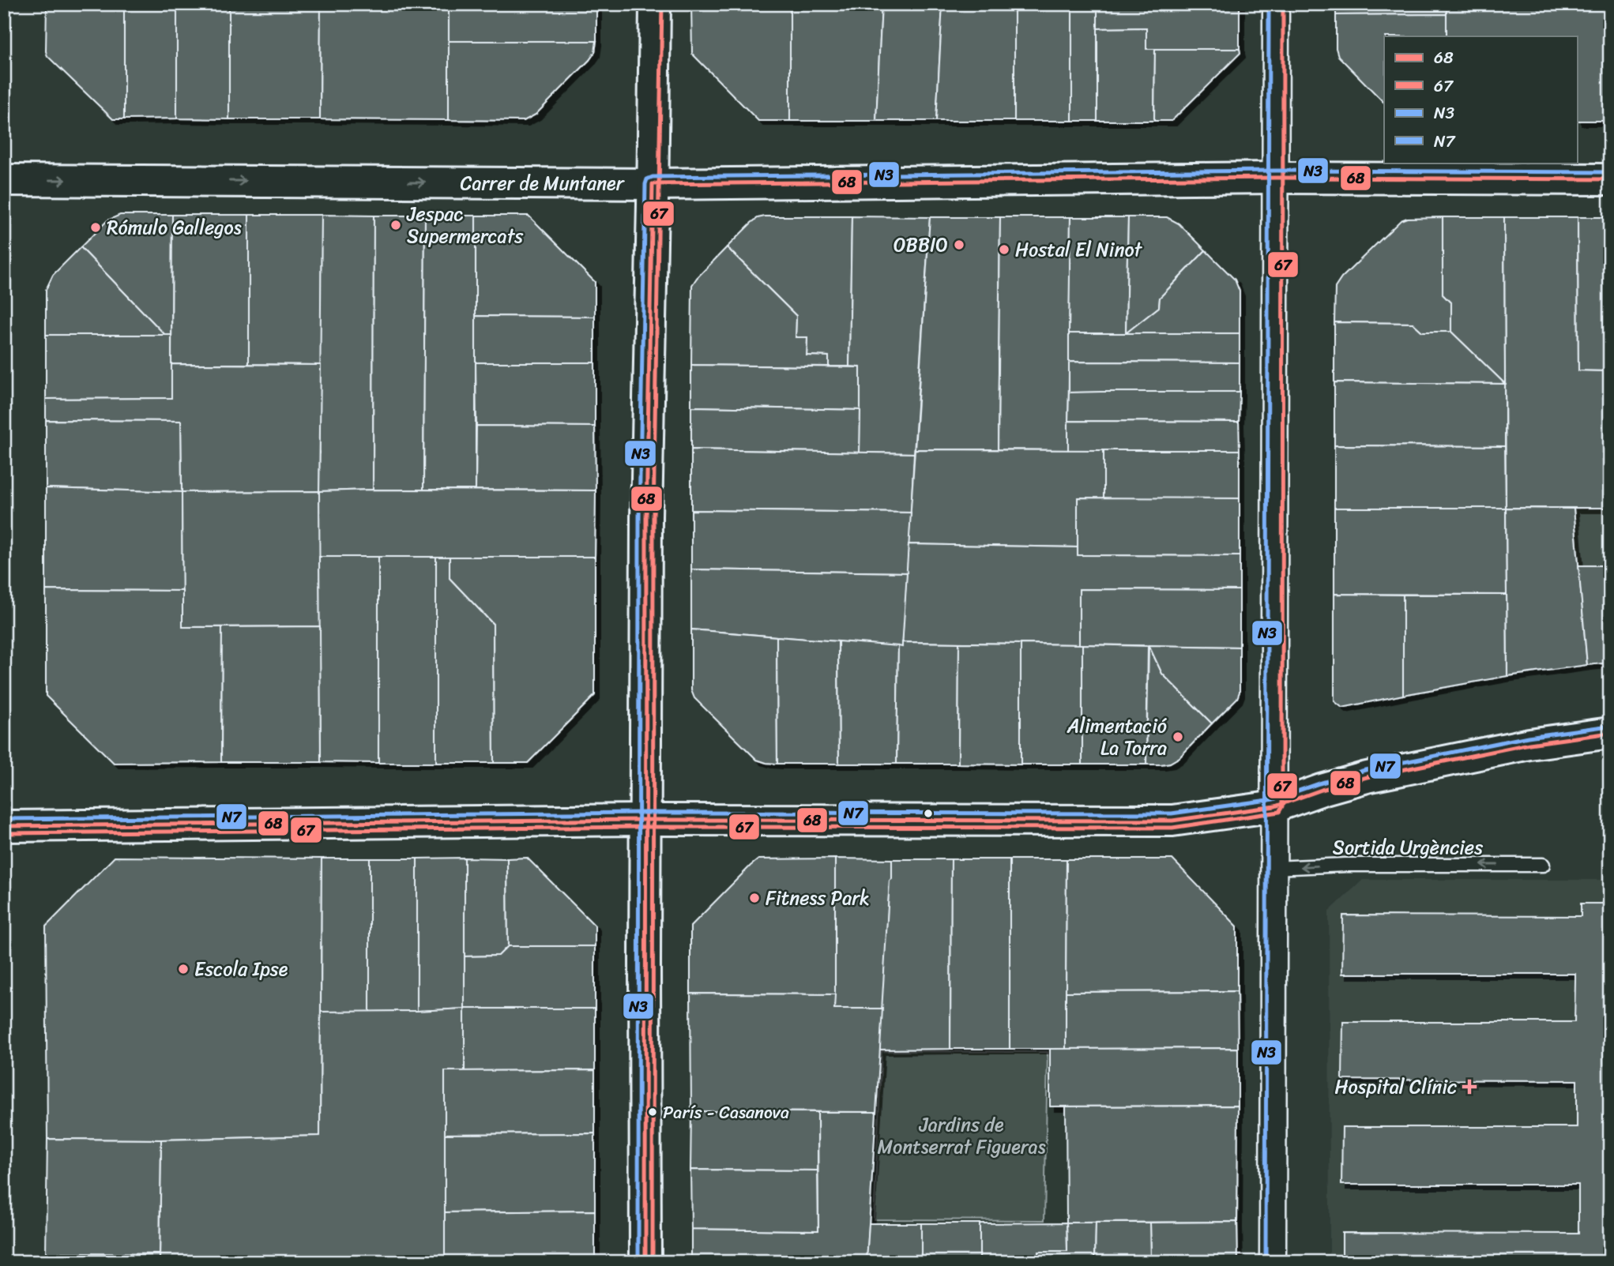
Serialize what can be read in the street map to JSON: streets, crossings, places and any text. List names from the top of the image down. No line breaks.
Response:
{"streets":{"main road":["Carrer de Muntaner"],"lane":["Sortida Urgències"]},"one_way":["Carrer de Muntaner","Sortida Urgències"],"parks":["Jardins de Montserrat Figueras"],"places":{"other":["Jespac Supermercats","Rómulo Gallegos","OBBIO","Hostal El Ninot","Alimentació La Torra","Fitness Park","Escola Ipse","París - Casanova"],"health":["Hospital Clínic"]},"lines":["transit line 67","transit line N3","transit line 68","transit line N7"],"legend":["68","67","N3","N7"]}
